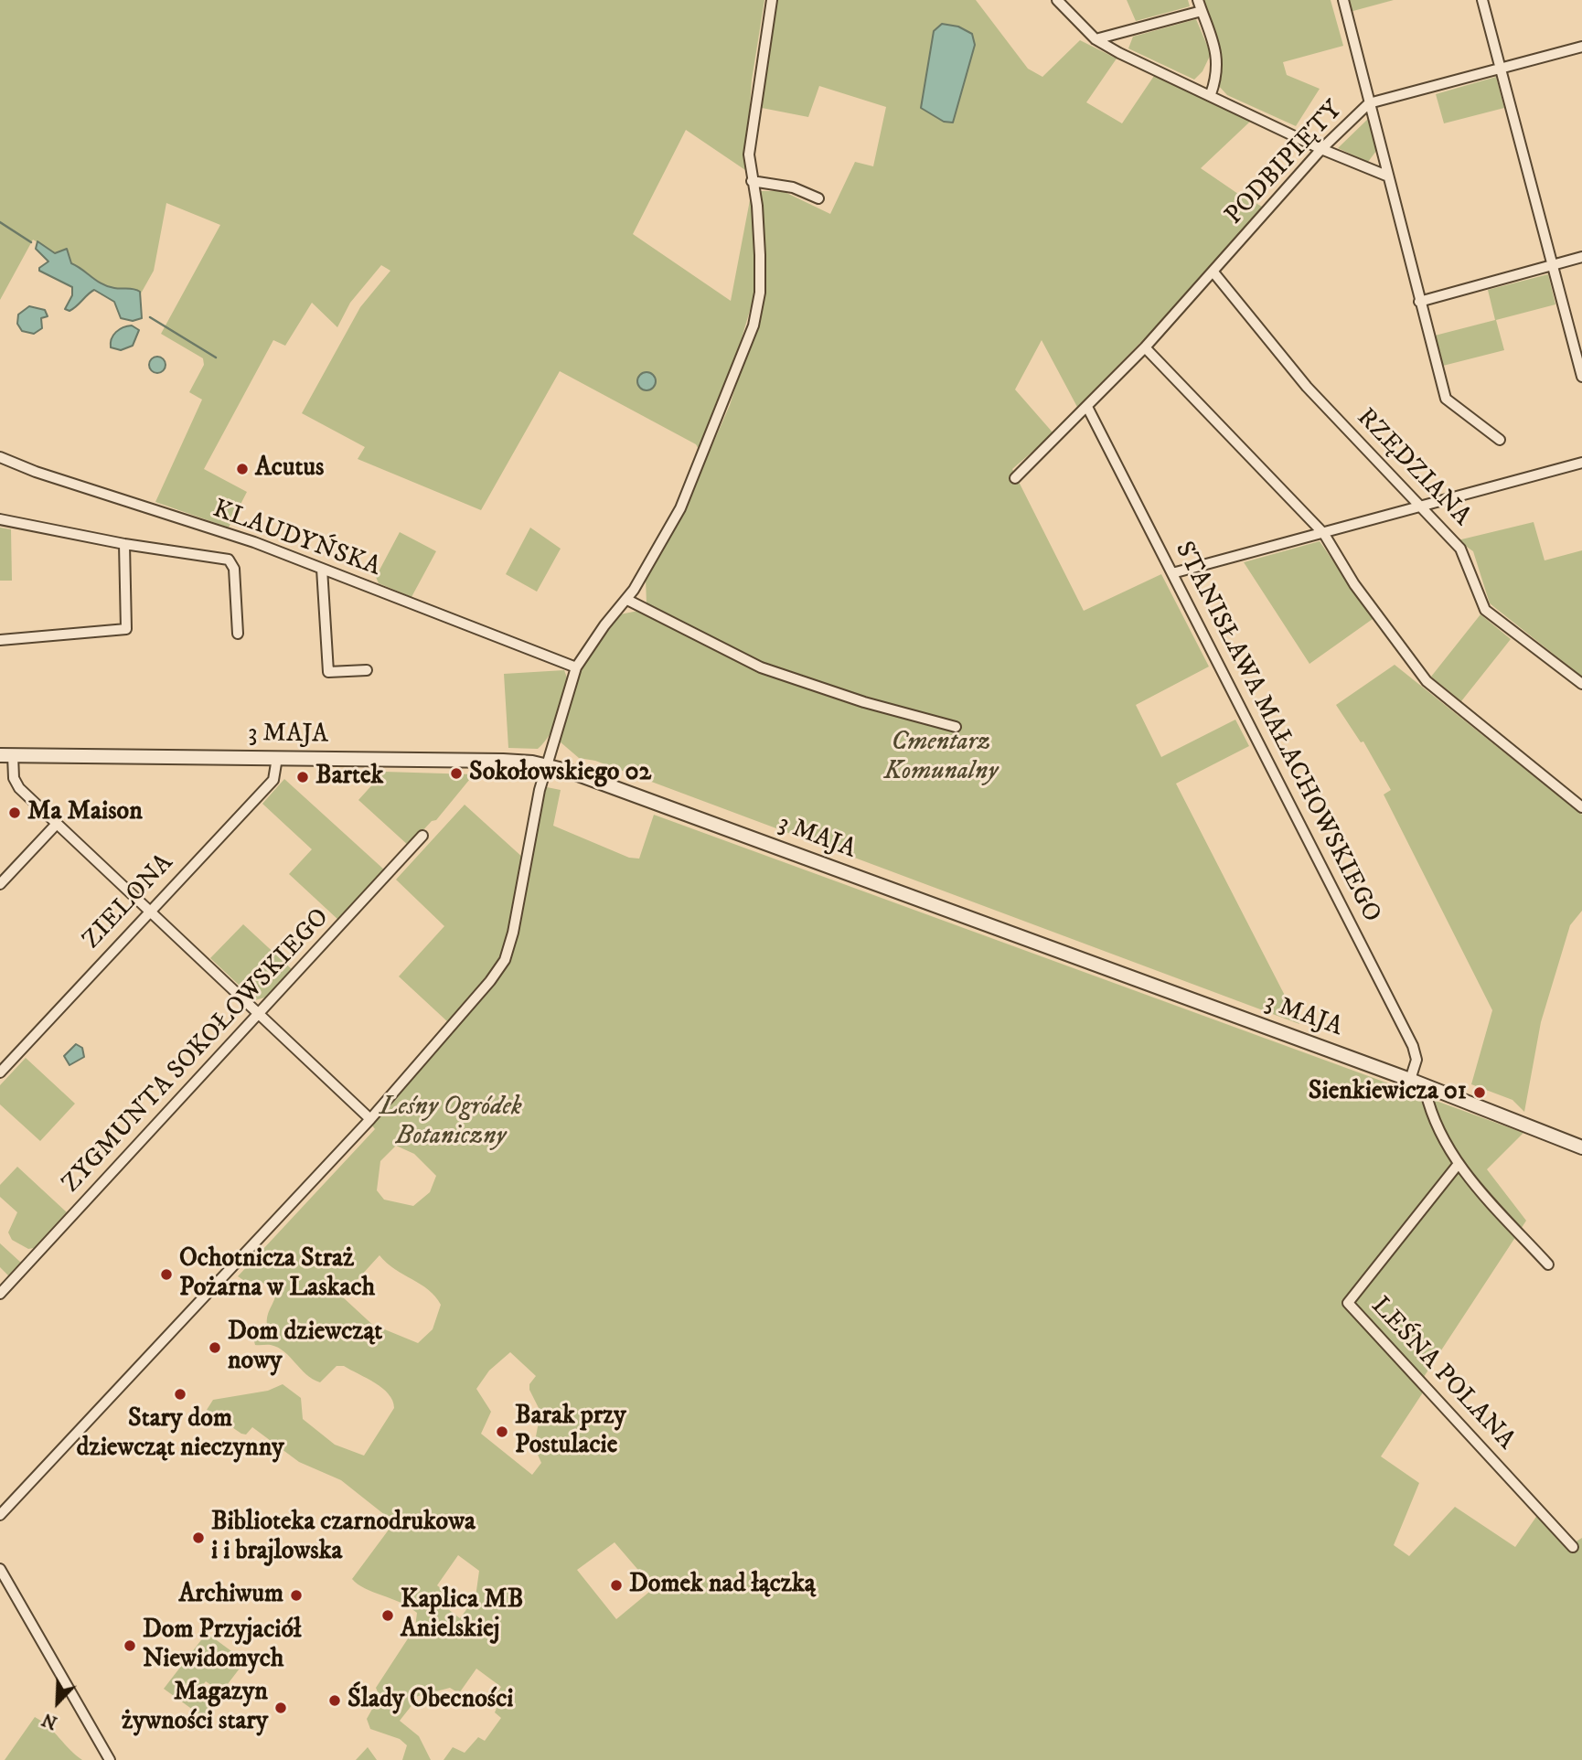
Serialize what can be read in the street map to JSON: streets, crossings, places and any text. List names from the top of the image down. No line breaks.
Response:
{"streets":{"street":["PODBIPIĘTY","RZĘDZIANA","KLAUDYŃSKA","STANISŁAWA MAŁACHOWSKIEGO","3 MAJA","ZIELONA","ZYGMUNTA SOKOŁOWSKIEGO","LEŚNA POLANA"]},"crossings":[["PODBIPIĘTY","RZĘDZIANA"],["PODBIPIĘTY","STANISŁAWA MAŁACHOWSKIEGO"],["STANISŁAWA MAŁACHOWSKIEGO","3 MAJA"],["3 MAJA","ZIELONA"]],"parks":["Cmentarz Komunalny","Leśny Ogródek Botaniczny"],"places":["Acutus","Sokołowskiego 02","Bartek","Ma Maison","Sienkiewicza 01","Ochotnicza Straż Pożarna w Laskach","Dom dziewcząt nowy","Stary dom dziewcząt nieczynny","Barak przy Postulacie","Biblioteka czarnodrukowa i i brajlowska","Domek nad łączką","Archiwum","Kaplica MB Anielskiej","Dom Przyjaciół Niewidomych","Ślady Obecności","Magazyn żywności stary"],"north":"bottom left"}
